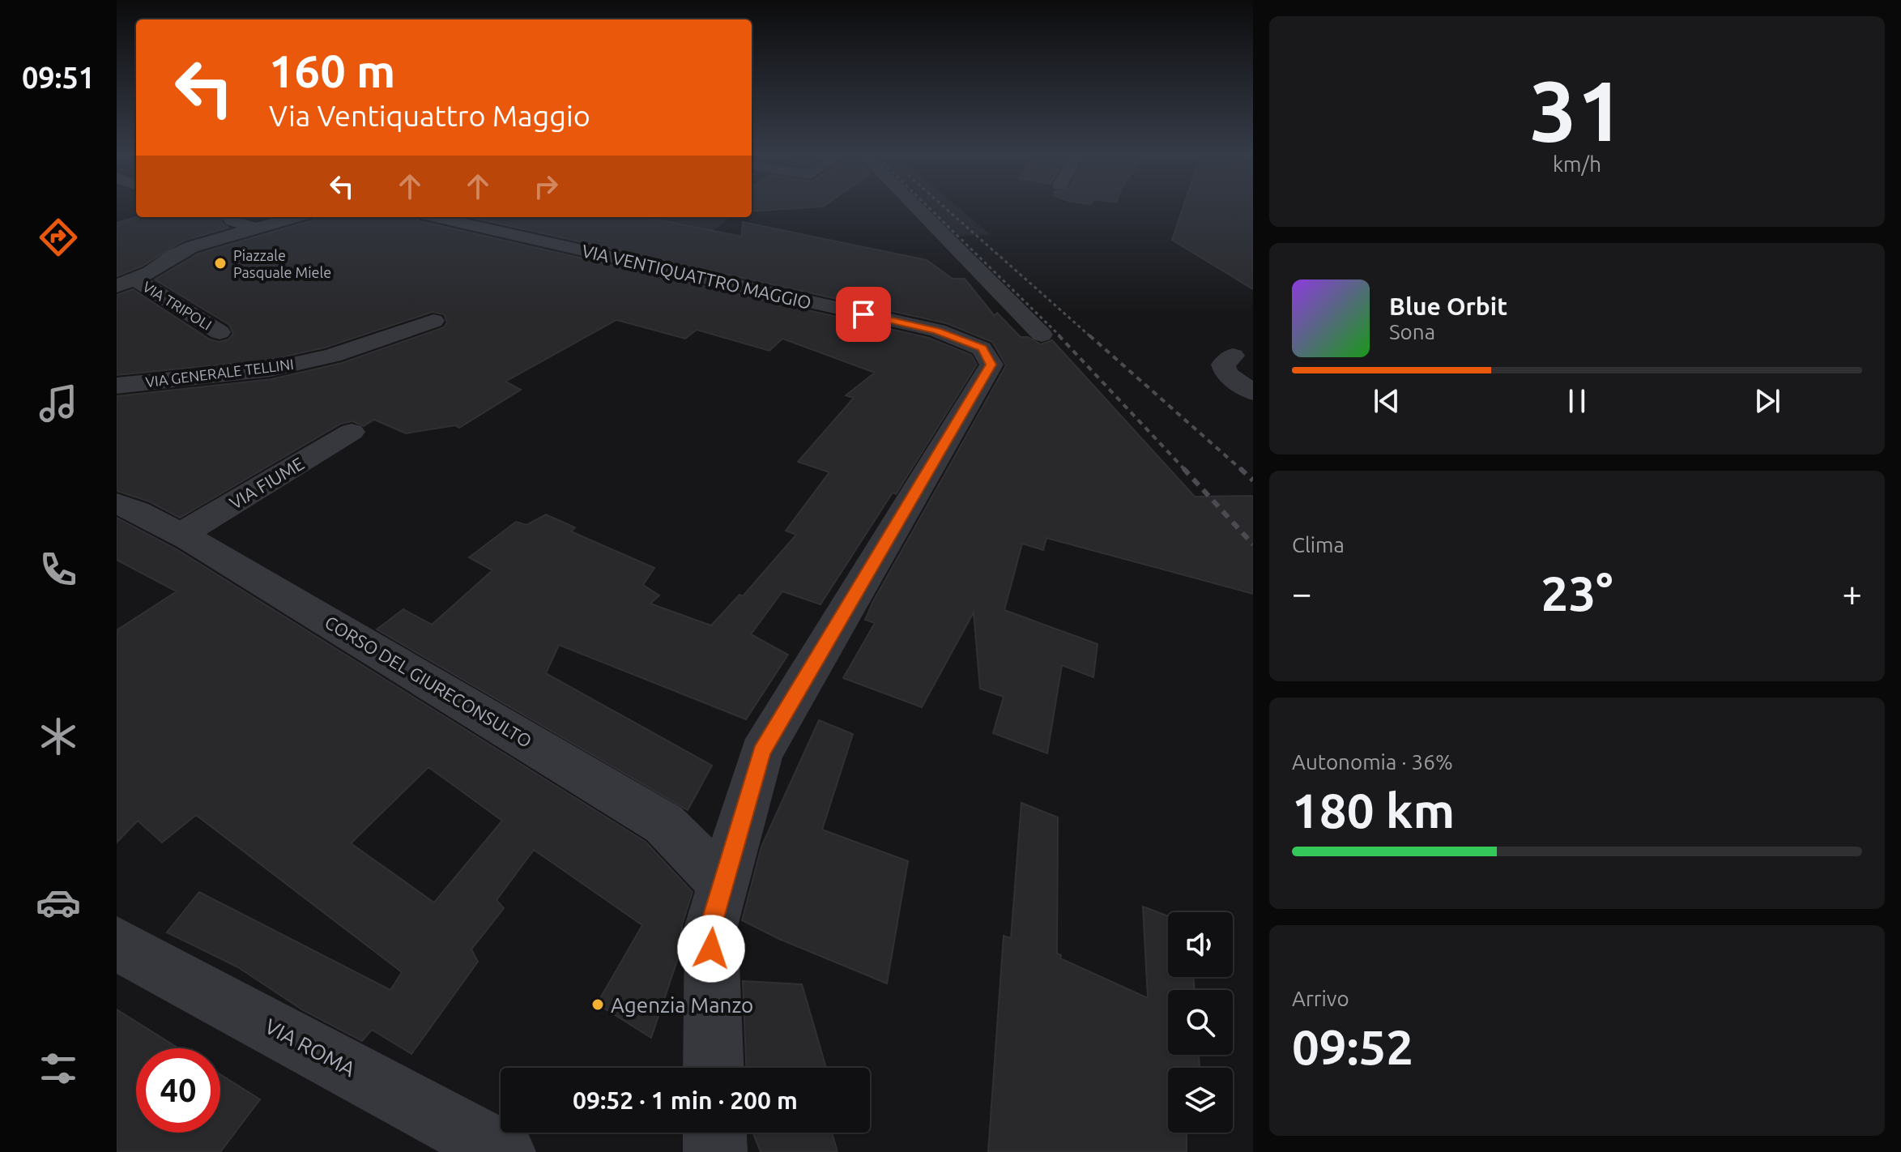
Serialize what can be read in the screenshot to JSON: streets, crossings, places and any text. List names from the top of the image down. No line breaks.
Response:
{"streets":{"street":["VIA VENTIQUATTRO MAGGIO","VIA TRIPOLI","VIA GENERALE TELLINI","VIA FIUME","CORSO DEL GIURECONSULTO","VIA ROMA"]},"crossings":[["VIA VENTIQUATTRO MAGGIO","CORSO DEL GIURECONSULTO"],["VIA FIUME","CORSO DEL GIURECONSULTO"]],"places":["Piazzale Pasquale Miele","Agenzia Manzo"],"page":{"tabs":"09:51","tile":[["31","km/h"],"Clima",["Autonomia · 36%","180 km"],["Arrivo","09:52"]],"turn":["160 m","Via Ventiquattro Maggio"],"song":["Blue Orbit","Sona"],"heat":["−","23°","+"],"limit":"40","trip":"09:52 · 1 min · 200 m"}}
